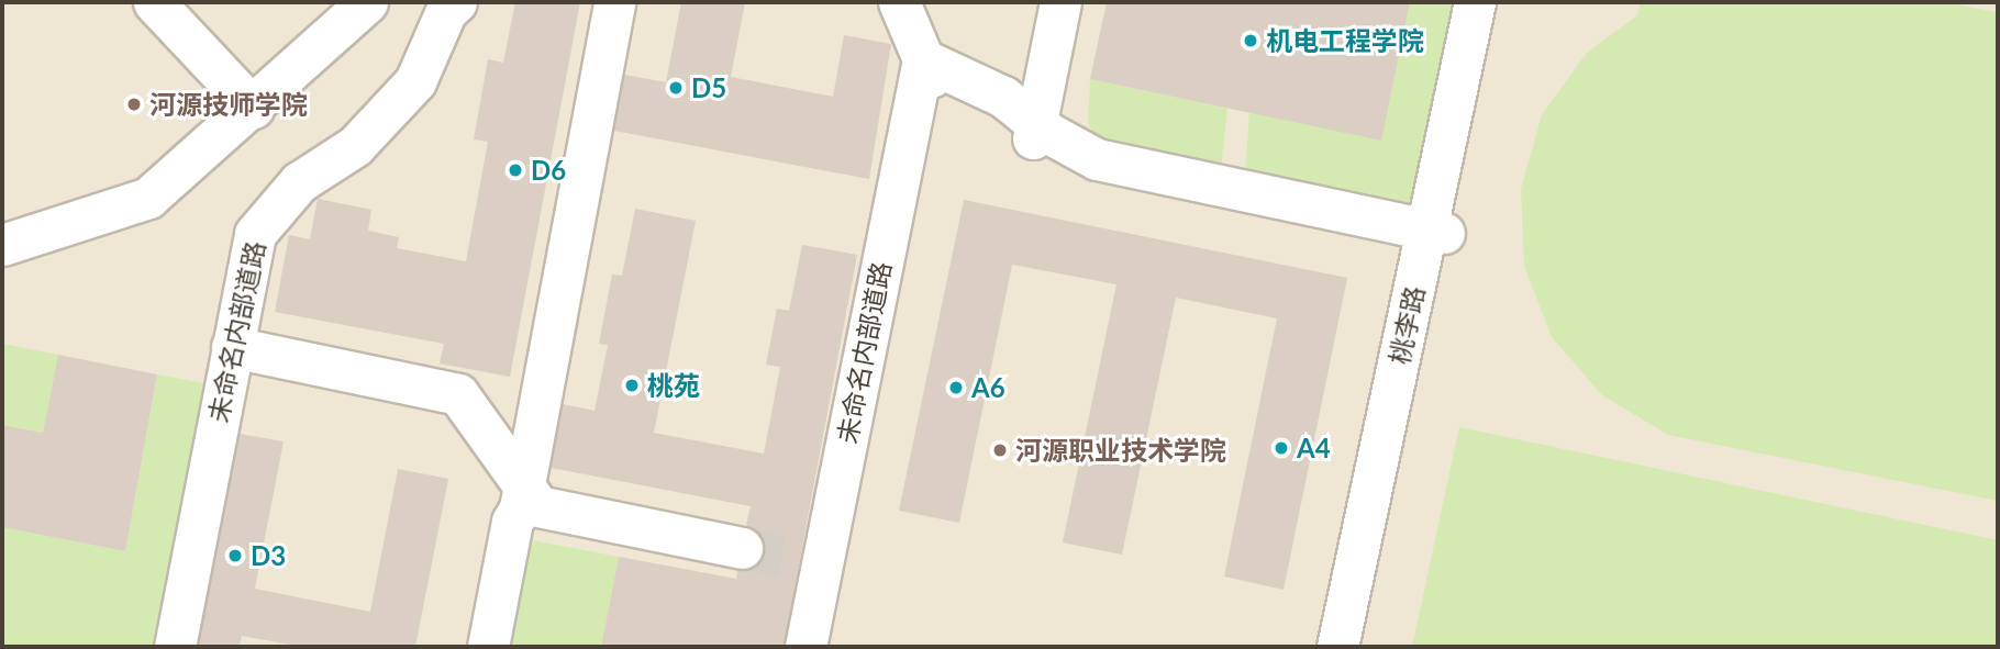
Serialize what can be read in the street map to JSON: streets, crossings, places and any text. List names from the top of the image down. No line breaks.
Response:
{"streets":{"street":["桃李路","未命名内部道路"]},"places":["机电工程学院","D5","河源技师学院","D6","桃苑","A6","A4","河源职业技术学院","D3"]}
